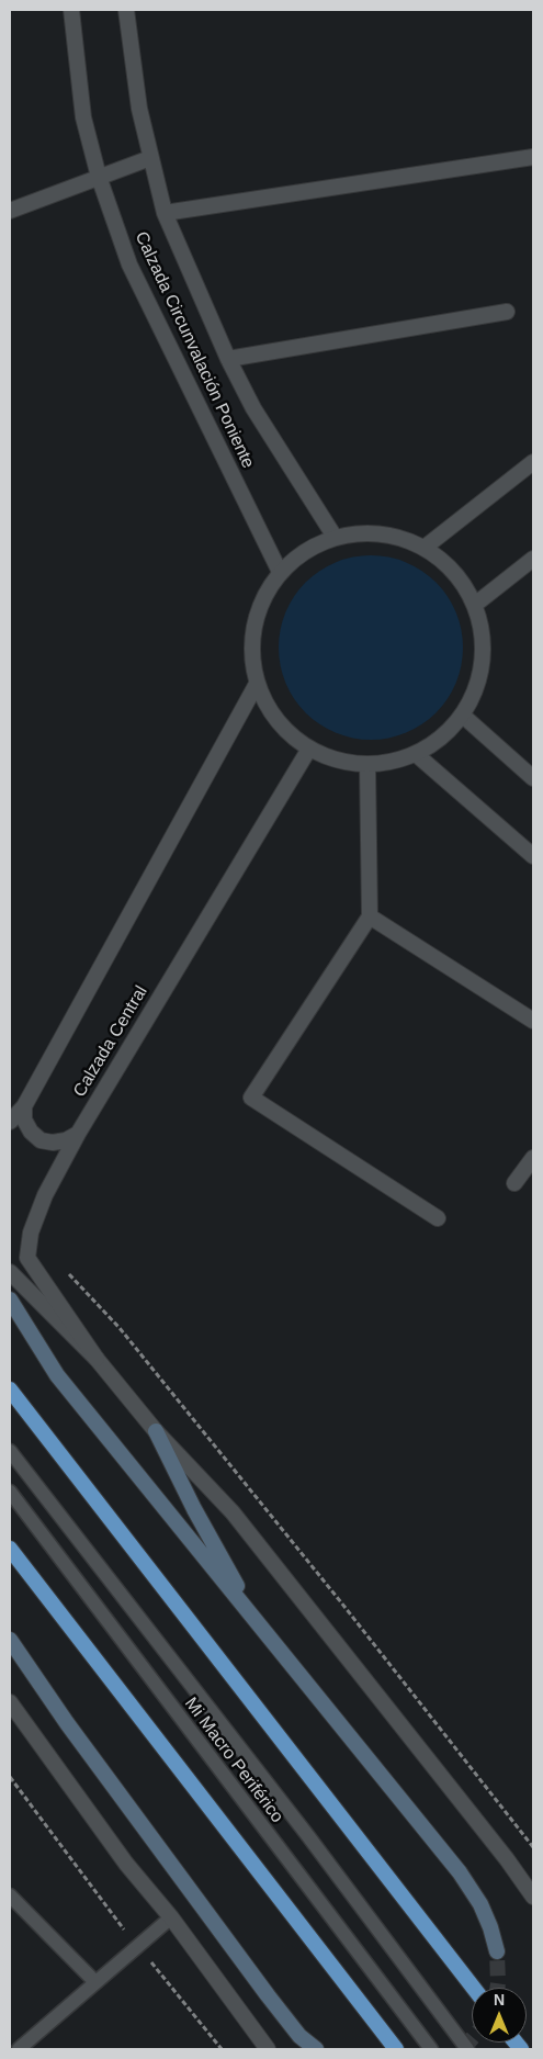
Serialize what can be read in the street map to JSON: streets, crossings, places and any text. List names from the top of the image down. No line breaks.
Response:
{"streets":{"street":["Calzada Circunvalación Poniente","Calzada Central"],"lane":["Mi Macro Periférico"]},"north":"top"}
